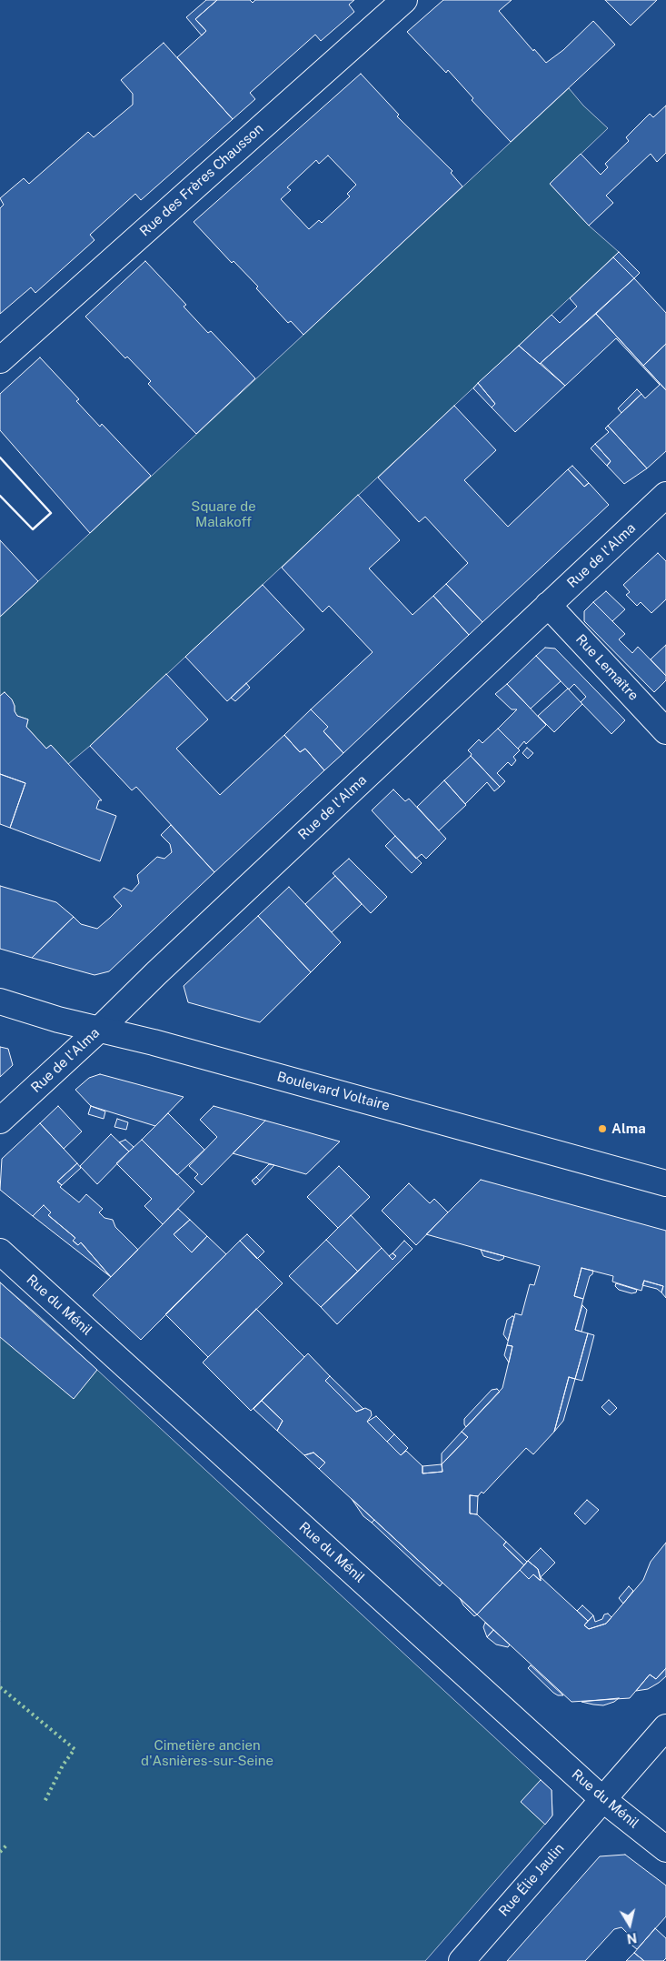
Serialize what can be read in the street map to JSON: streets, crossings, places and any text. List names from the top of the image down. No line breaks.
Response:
{"streets":{"street":["Rue des Frères Chausson","Rue de l'Alma","Rue Lemaître","Boulevard Voltaire","Rue du Ménil","Rue Élie Jaulin"]},"crossings":[["Rue de l'Alma","Rue Lemaître"],["Rue de l'Alma","Boulevard Voltaire"],["Rue du Ménil","Rue Élie Jaulin"]],"parks":["Square de Malakoff","Cimetière ancien d'Asnières-sur-Seine"],"places":["Alma"],"north":"bottom"}
